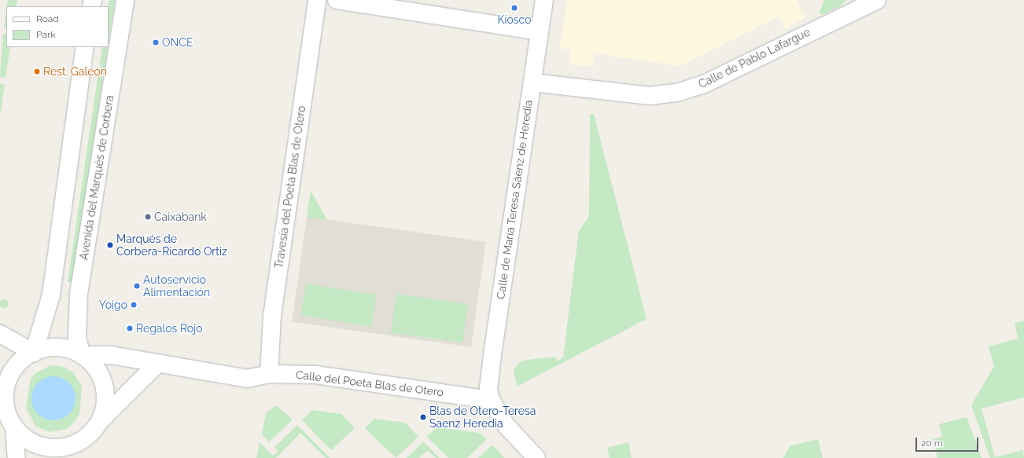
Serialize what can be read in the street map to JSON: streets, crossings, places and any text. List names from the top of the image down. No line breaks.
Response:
{"streets":{"street":["Calle de Pablo Lafargue","Avenida del Marqués de Corbera","Travesía del Poeta Blas de Otero","Calle de María Teresa Sáenz de Heredia","Calle del Poeta Blas de Otero"]},"crossings":[["Calle de Pablo Lafargue","Calle de María Teresa Sáenz de Heredia"],["Avenida del Marqués de Corbera","Calle del Poeta Blas de Otero"],["Travesía del Poeta Blas de Otero","Calle del Poeta Blas de Otero"],["Calle de María Teresa Sáenz de Heredia","Calle del Poeta Blas de Otero"]],"places":["Kiosco","ONCE","Rest. Galeón","Caixabank","Marqués de Corbera-Ricardo Ortiz","Autoservicio Alimentación","Yoigo","Regalos Rojo","Blas de Otero-Teresa Saenz Heredia"],"legend":["Road","Park"],"scale_bar":"20 m"}
